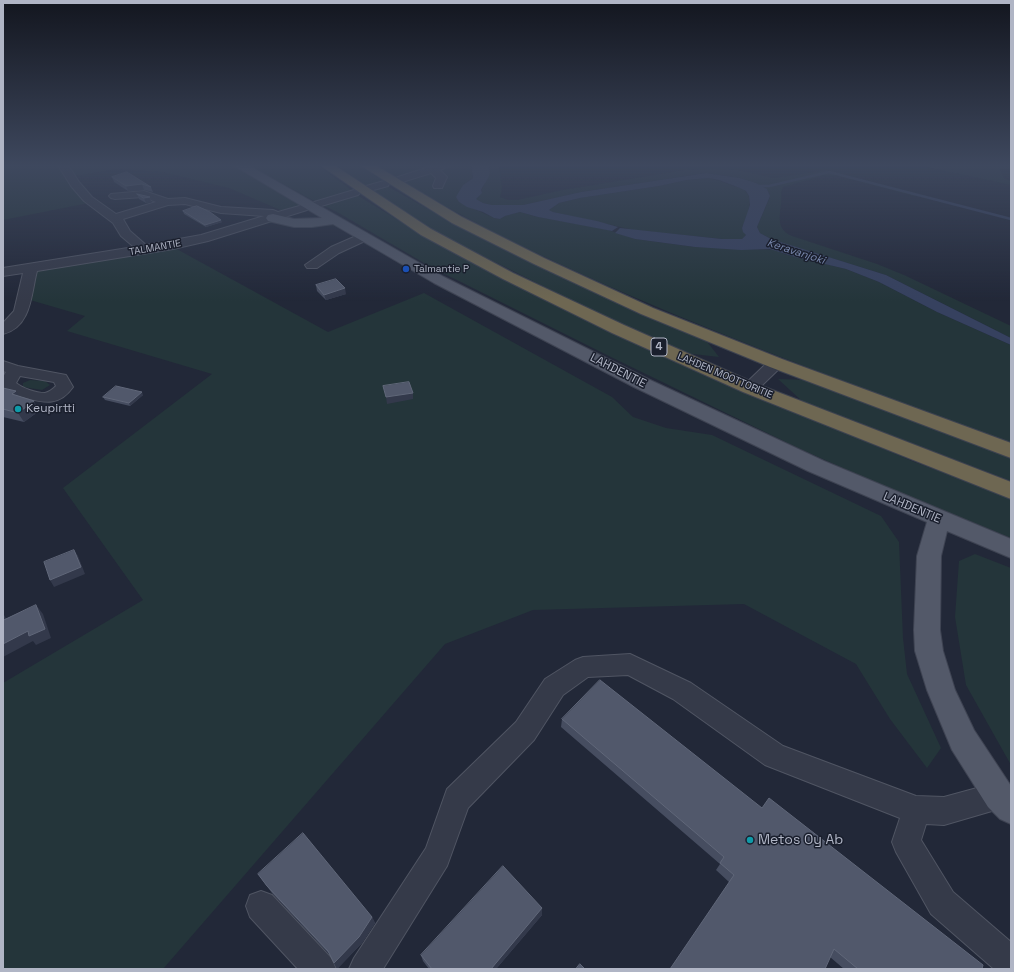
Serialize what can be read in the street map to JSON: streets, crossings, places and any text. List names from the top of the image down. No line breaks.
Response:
{"streets":{"highway":["4","LAHDEN MOOTTORITIE"],"main road":["LAHDENTIE"],"street":["TALMANTIE"]},"water":["Keravanjoki"],"places":["Talmantie P","Keupirtti","Metos Oy Ab"]}
